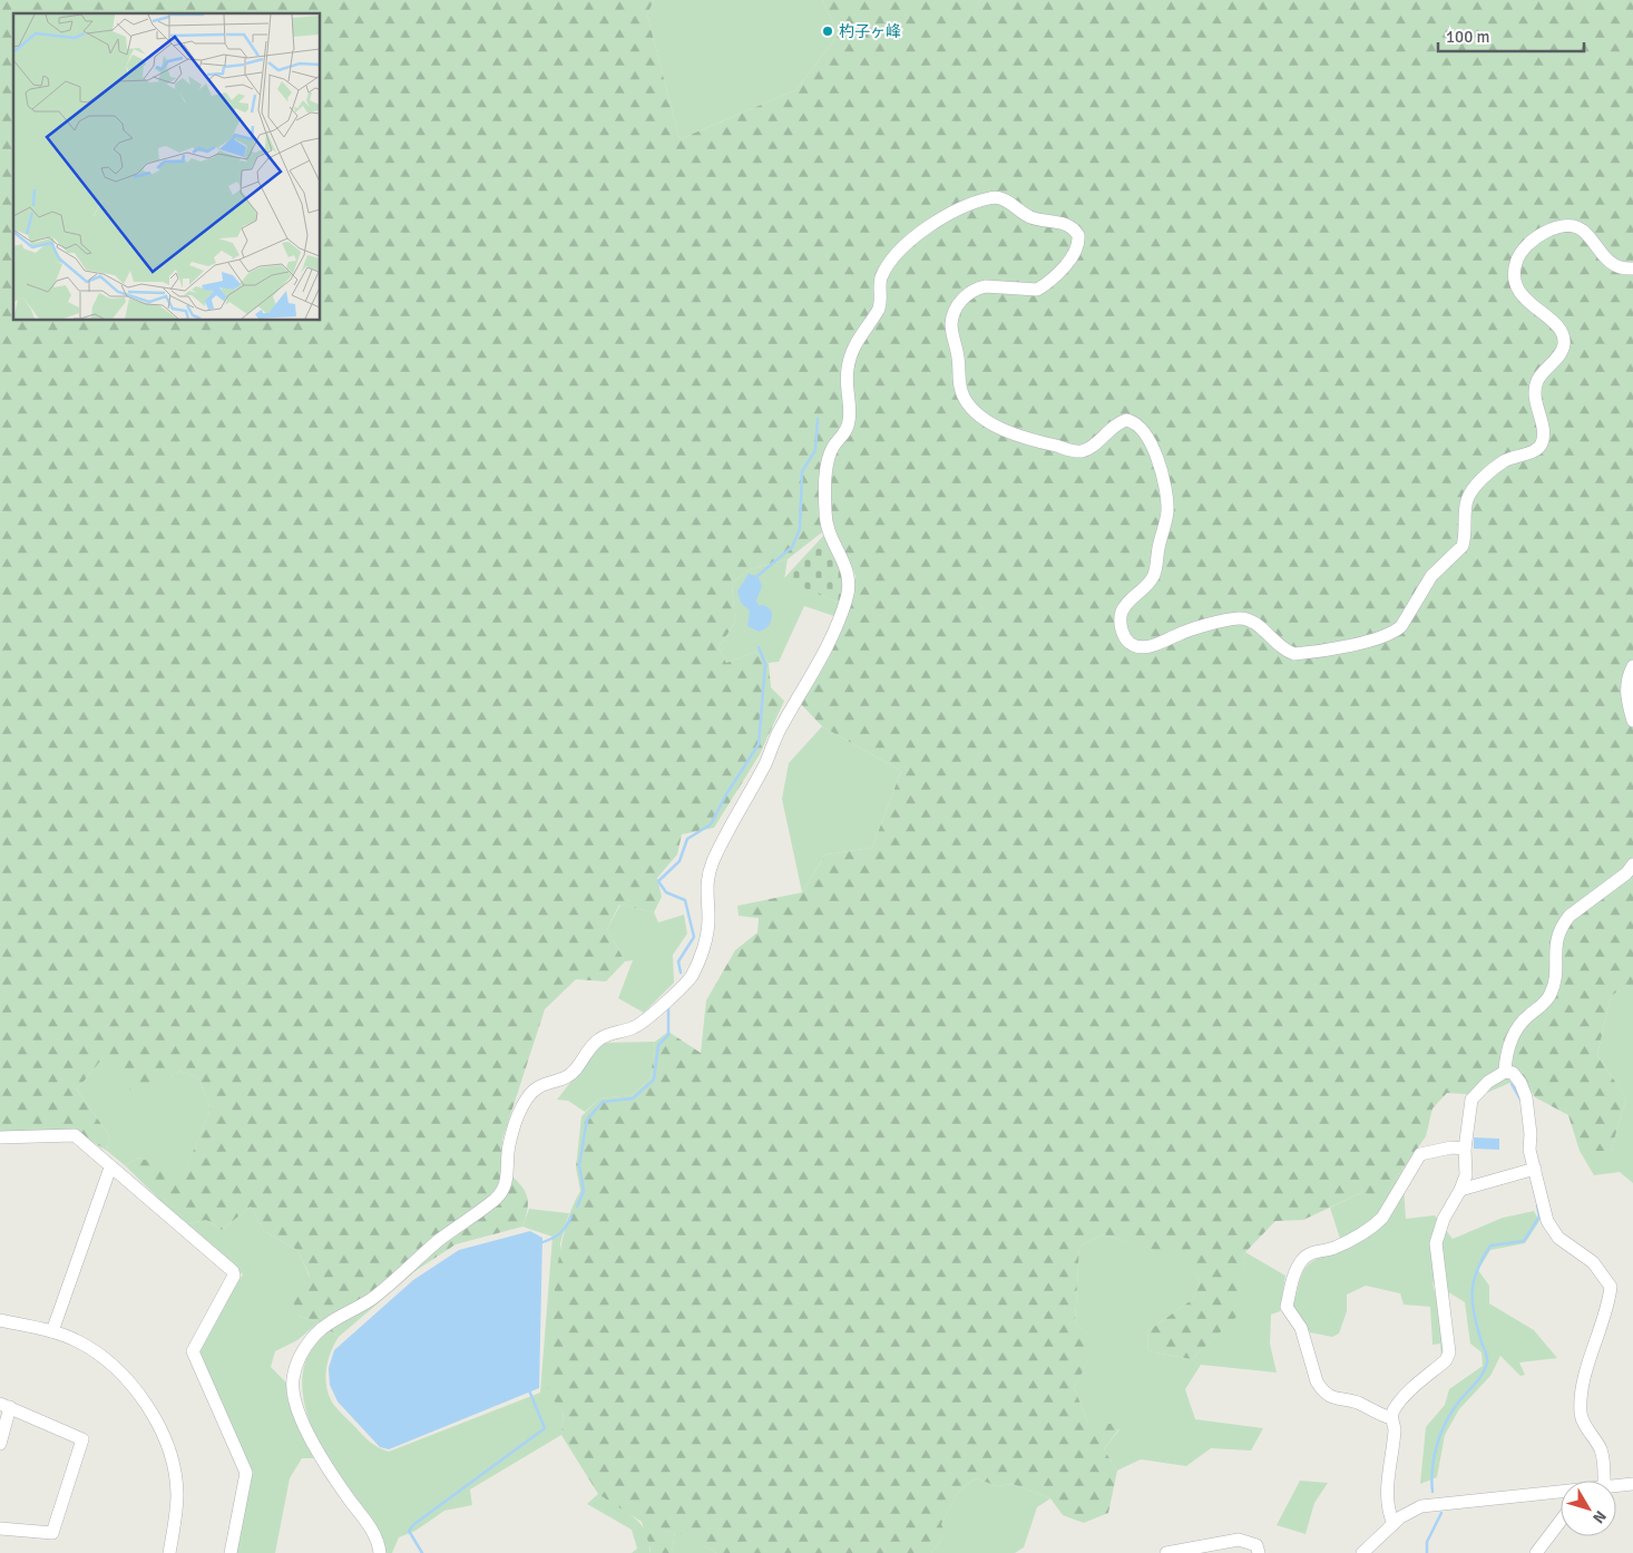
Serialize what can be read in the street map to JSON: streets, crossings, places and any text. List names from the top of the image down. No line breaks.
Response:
{"places":["杓子ヶ峰"],"scale_bar":"100 m","north":"bottom right"}
